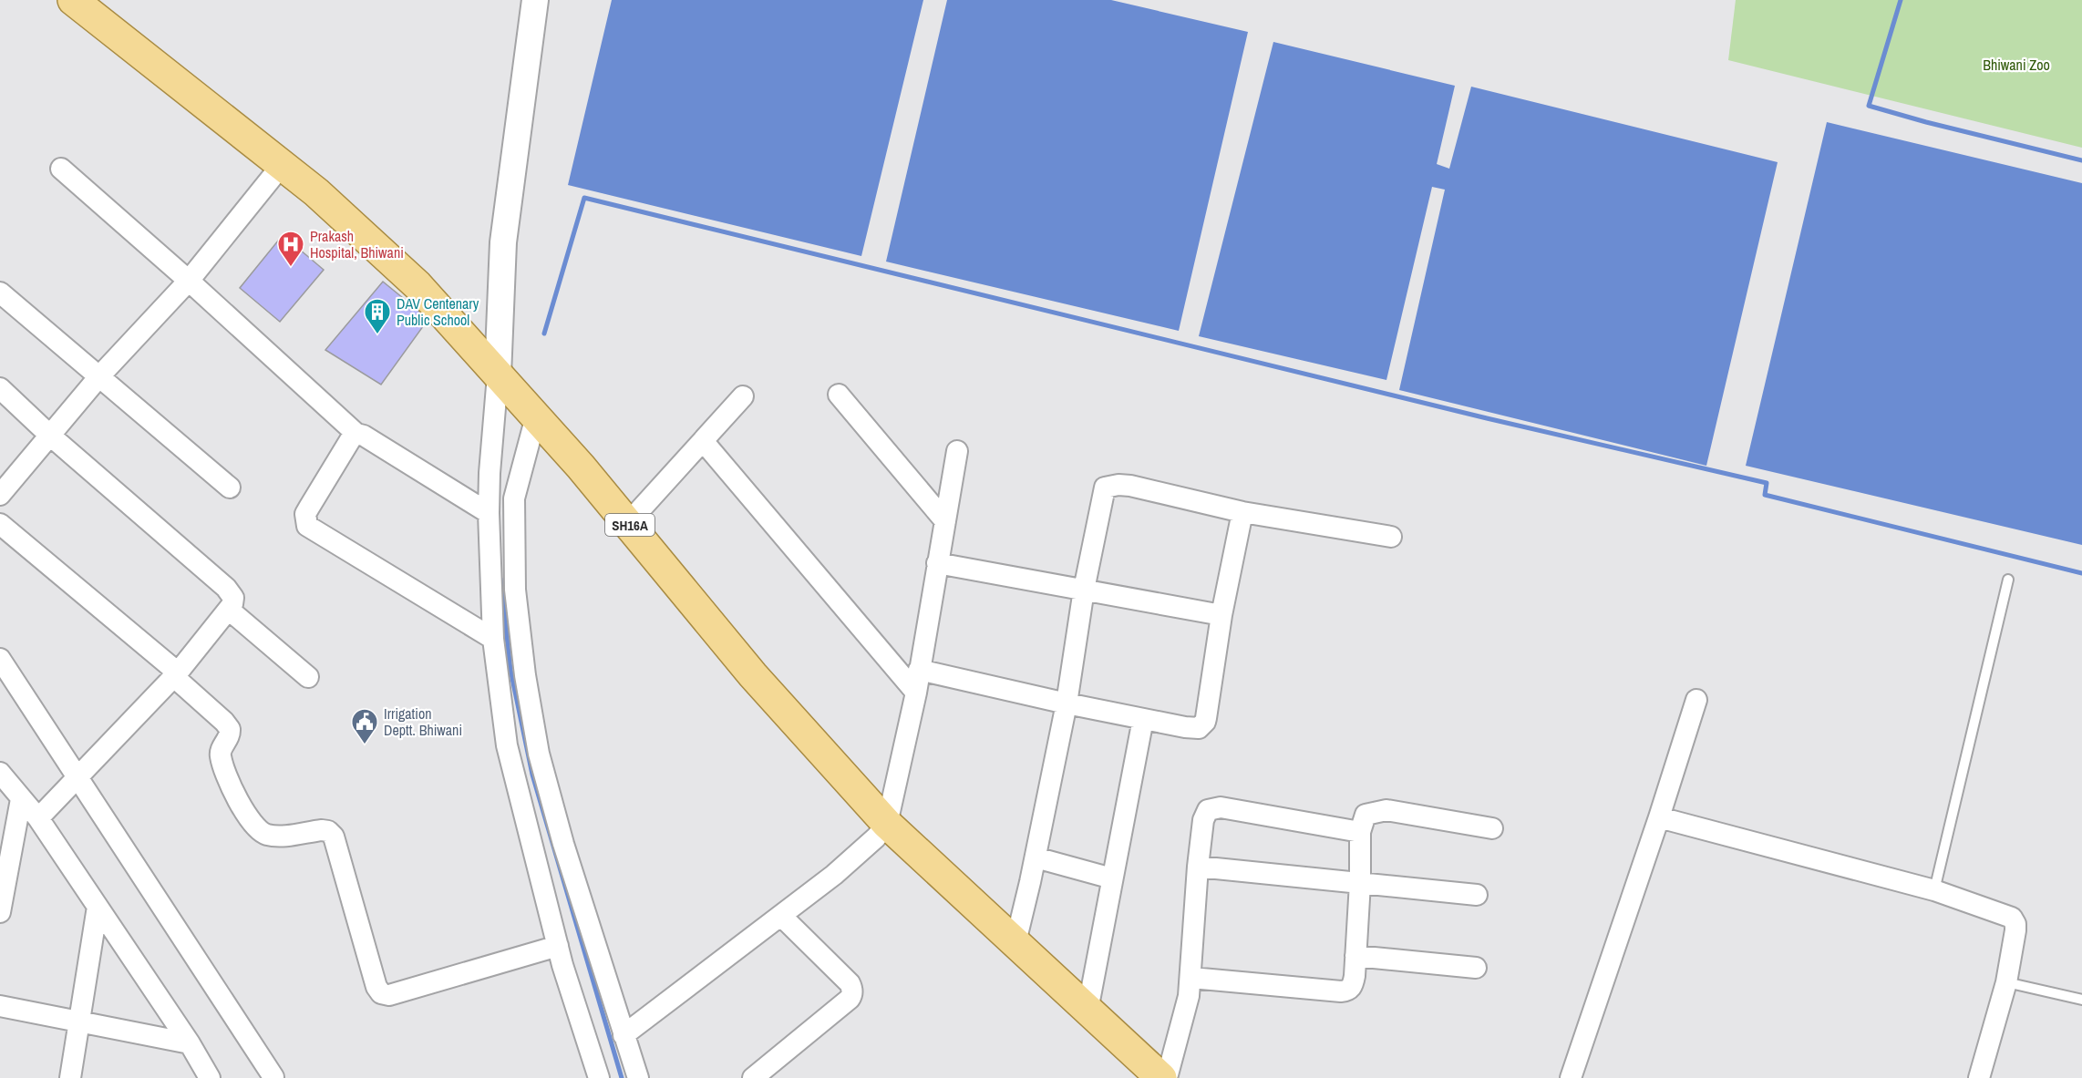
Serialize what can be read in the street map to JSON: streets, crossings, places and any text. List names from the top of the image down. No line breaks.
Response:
{"streets":{"main road":["SH16A"]},"parks":["Bhiwani Zoo"],"places":{"hospital":["Prakash Hospital, Bhiwani"],"building":["DAV Centenary Public School"],"public building":["Irrigation Deptt. Bhiwani"]}}
